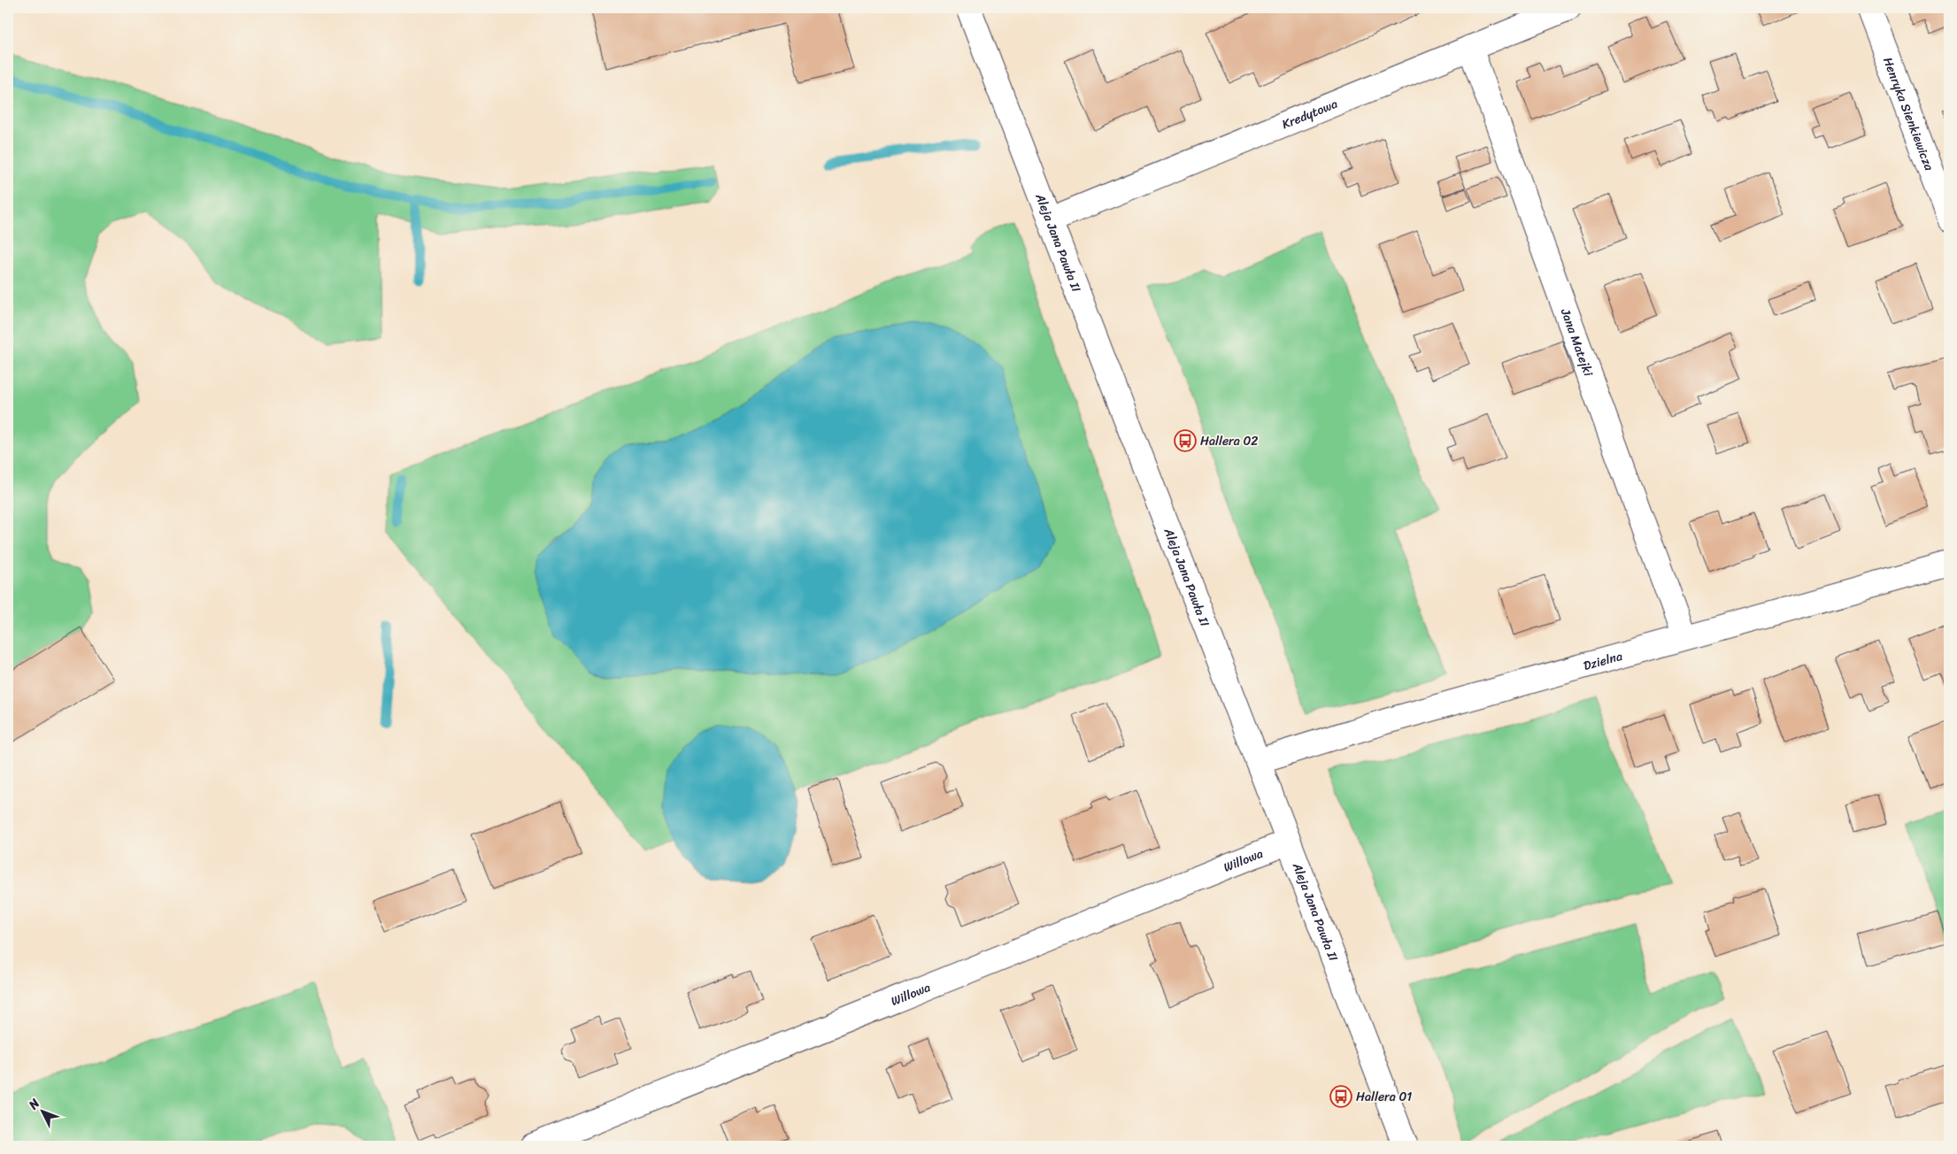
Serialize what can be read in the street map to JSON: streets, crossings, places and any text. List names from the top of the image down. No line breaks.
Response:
{"streets":{"street":["Kredytowa","Henryka Sienkiewicza","Aleja Jana Pawła II","Jana Matejki","Dzielna","Willowa"]},"crossings":[["Kredytowa","Aleja Jana Pawła II"],["Kredytowa","Jana Matejki"],["Aleja Jana Pawła II","Dzielna"],["Aleja Jana Pawła II","Willowa"],["Jana Matejki","Dzielna"]],"places":{"bus stop":["Hallera 02","Hallera 01"]},"north":"top left"}
